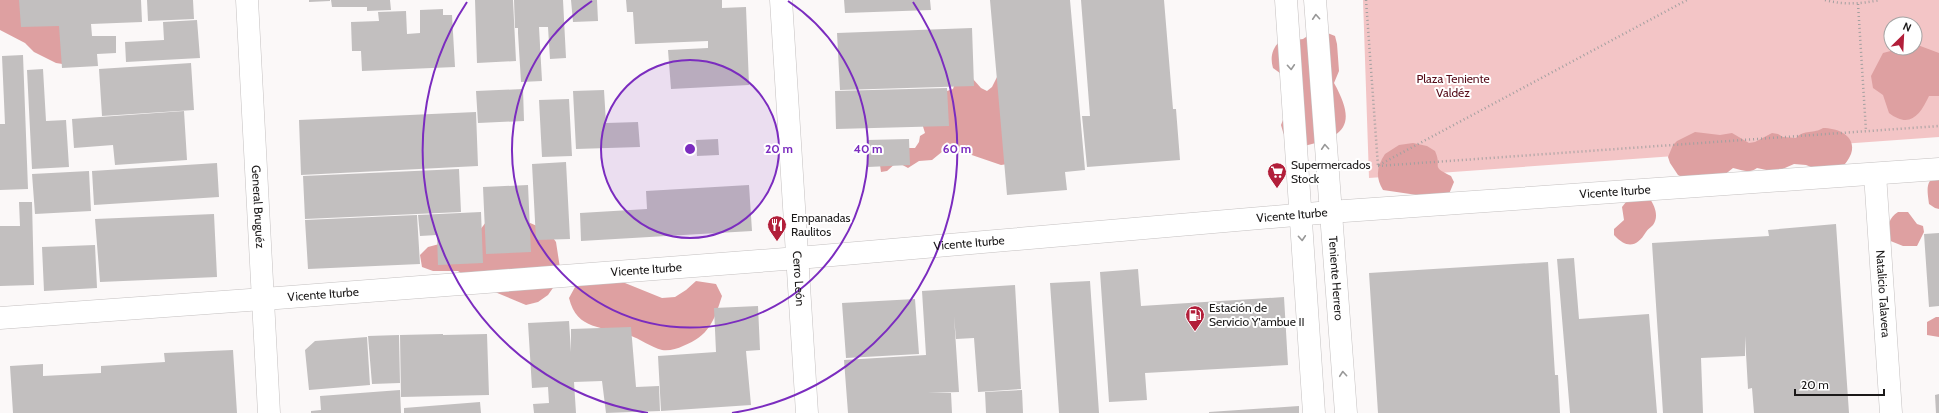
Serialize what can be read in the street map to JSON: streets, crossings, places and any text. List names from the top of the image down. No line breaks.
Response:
{"streets":{"street":["Vicente Iturbe","General Bruguéz","Cerro León","Teniente Herrero","Natalicio Talavera"]},"crossings":[["Vicente Iturbe","General Bruguéz"],["Vicente Iturbe","Cerro León"],["Vicente Iturbe","Teniente Herrero"],["Vicente Iturbe","Natalicio Talavera"]],"parks":["Plaza Teniente Valdéz"],"places":{"supermarket":["Supermercados Stock"],"restaurant":["Empanadas Raulitos"],"fuel station":["Estación de Servicio Y'ambue II"]},"scale_bar":"20 m","north":"top right","rings":["20 m","40 m","60 m"]}
